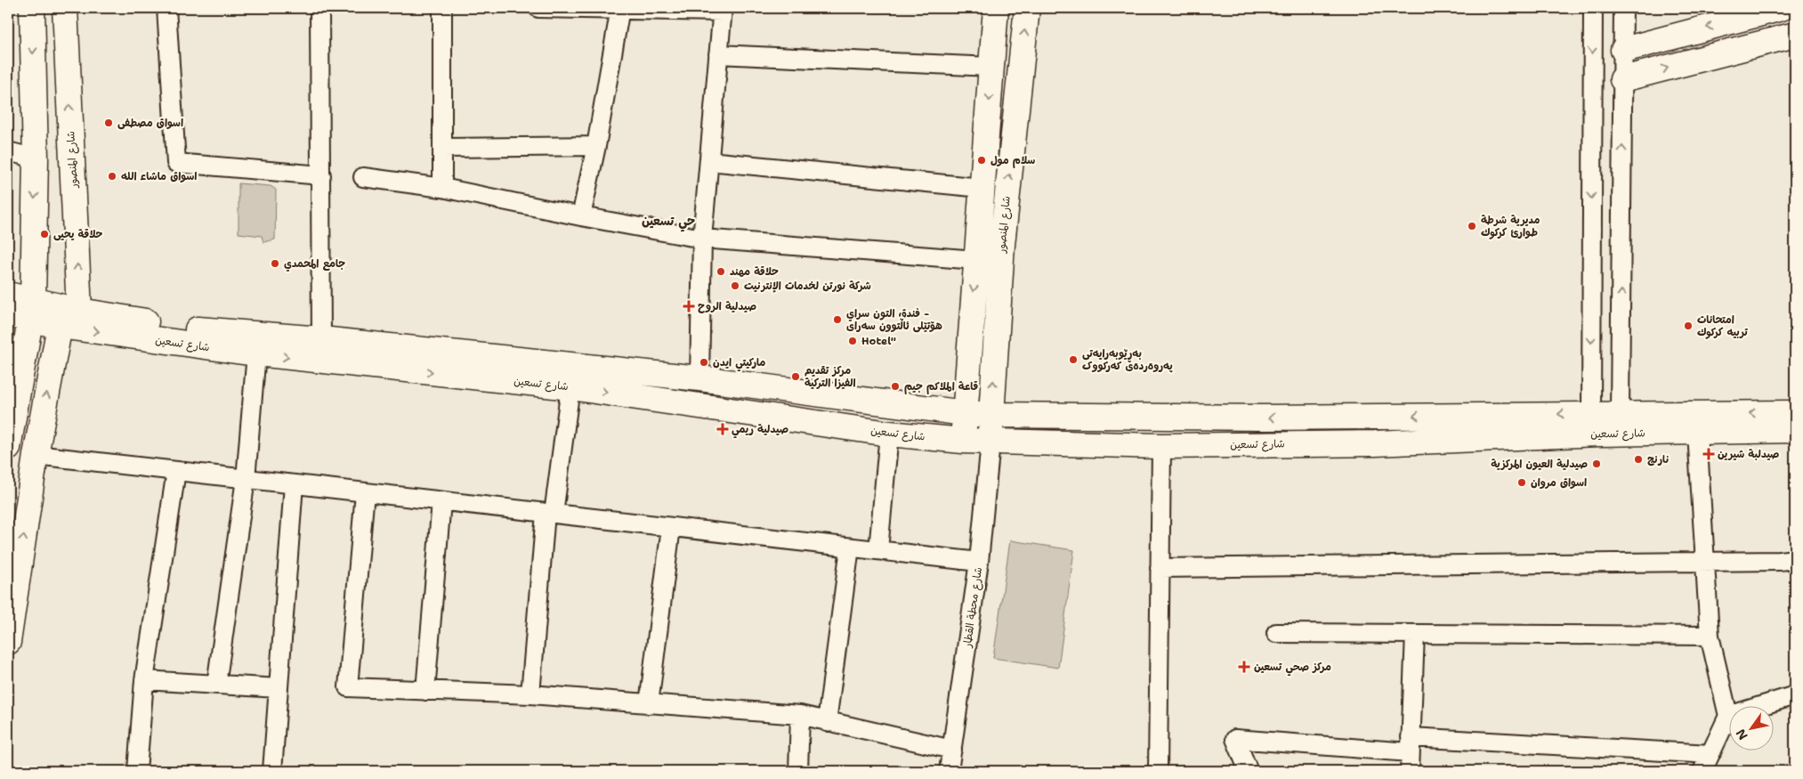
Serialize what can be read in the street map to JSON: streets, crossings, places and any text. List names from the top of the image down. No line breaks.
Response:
{"streets":{"main road":["شارع المنصور","شارع تسعين"],"street":["شارع محطة القطار"]},"crossings":[["شارع المنصور","شارع تسعين"],["شارع المنصور","شارع محطة القطار"],["شارع تسعين","شارع محطة القطار"]],"districts":["حي تسعين"],"places":{"other":["اسواق مصطفى","سلام مول","اسواق ماشاء الله","مديرية شرطة طوارئ كركوك","حلاقة يحيى","جامع المحمدي","حلاقة مهند","شركة نورتن لخدمات الإنترنيت","فندق التون سراي - هۆتێلی ئاڵتوون سەرای","امتحانات تربيه كركوك","Hotel\"","بەڕێوبەرایەتی پەروەردەی کەرکووک","ماركيتي ايدن","مركز تقديم الفيزا التركية","قاعة الملاكم جيم","نارنج","صيدلية العيون المركزية","اسواق مروان"],"health":["صيدلية الروح","صيدلية ريمي","صيدلبة شيرين","مركز صحي تسعين"]},"north":"bottom left"}
